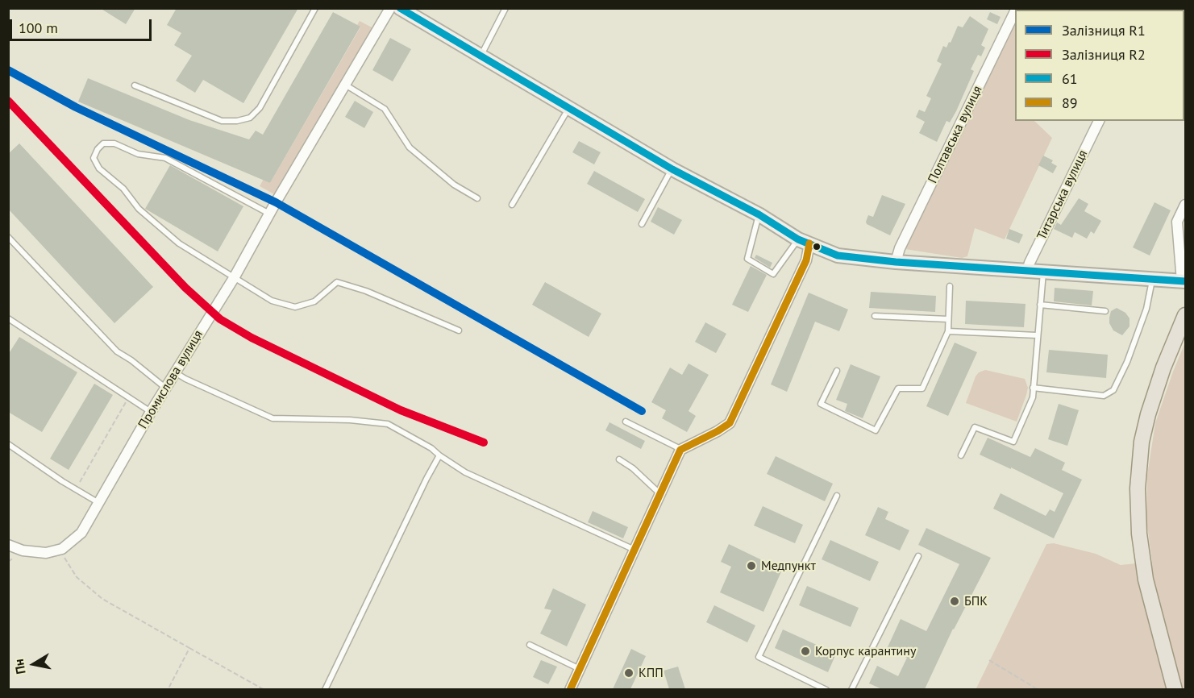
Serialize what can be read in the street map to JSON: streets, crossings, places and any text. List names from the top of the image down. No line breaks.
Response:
{"streets":{"street":["Полтавська вулиця","Титарська вулиця","Промислова вулиця"]},"places":["Медпункт","БПК","Корпус карантину","КПП"],"lines":["transit line 61","rail line R1","rail line R2","transit line 89"],"legend":["Залізниця R1","Залізниця R2","61","89"],"scale_bar":"100 m","north":"left"}
